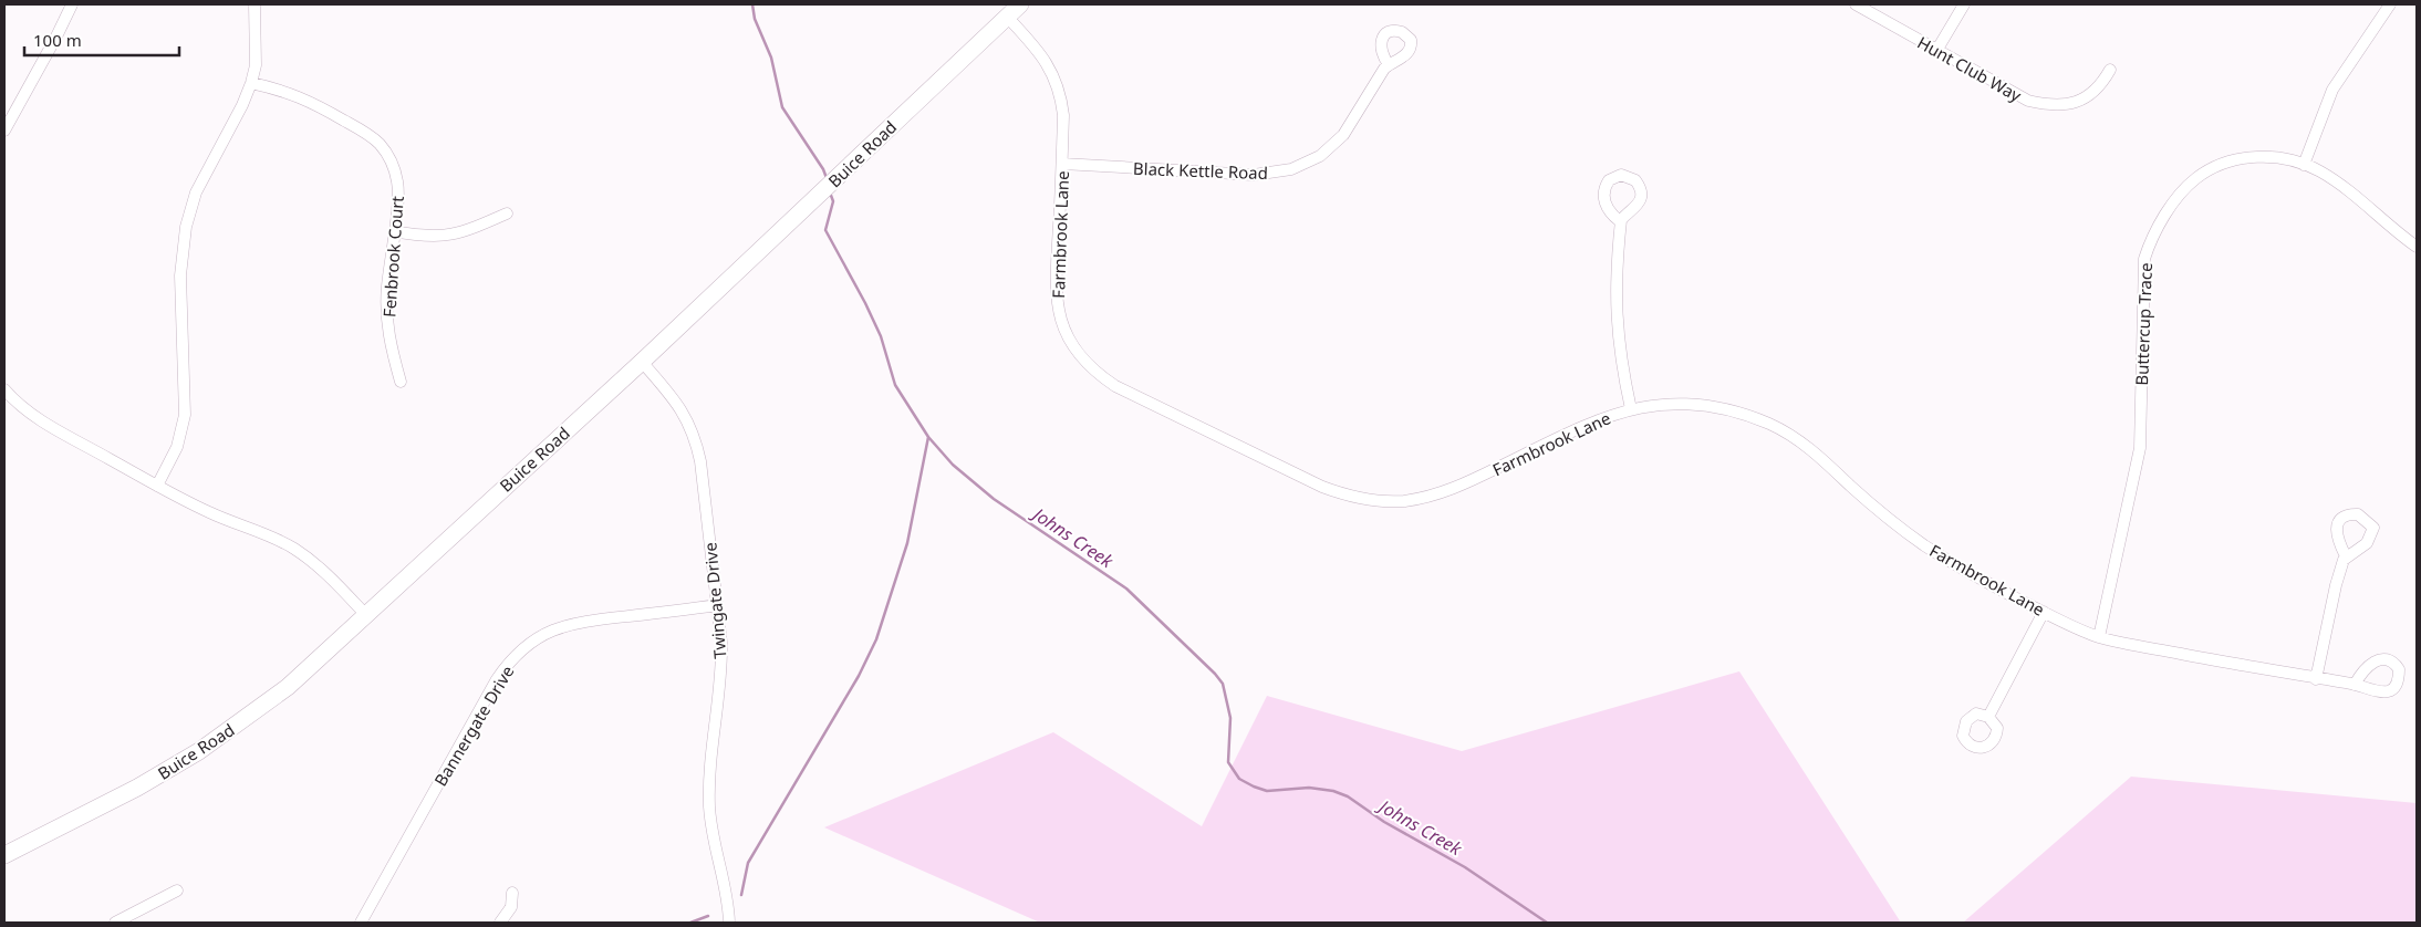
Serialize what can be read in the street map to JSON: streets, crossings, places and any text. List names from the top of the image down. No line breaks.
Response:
{"streets":{"street":["Hunt Club Way","Buice Road","Black Kettle Road","Farmbrook Lane","Fenbrook Court","Buttercup Trace","Twingate Drive","Bannergate Drive"]},"crossings":[["Buice Road","Farmbrook Lane"],["Buice Road","Twingate Drive"],["Black Kettle Road","Farmbrook Lane"],["Farmbrook Lane","Buttercup Trace"],["Twingate Drive","Bannergate Drive"]],"water":["Johns Creek"],"scale_bar":"100 m"}
